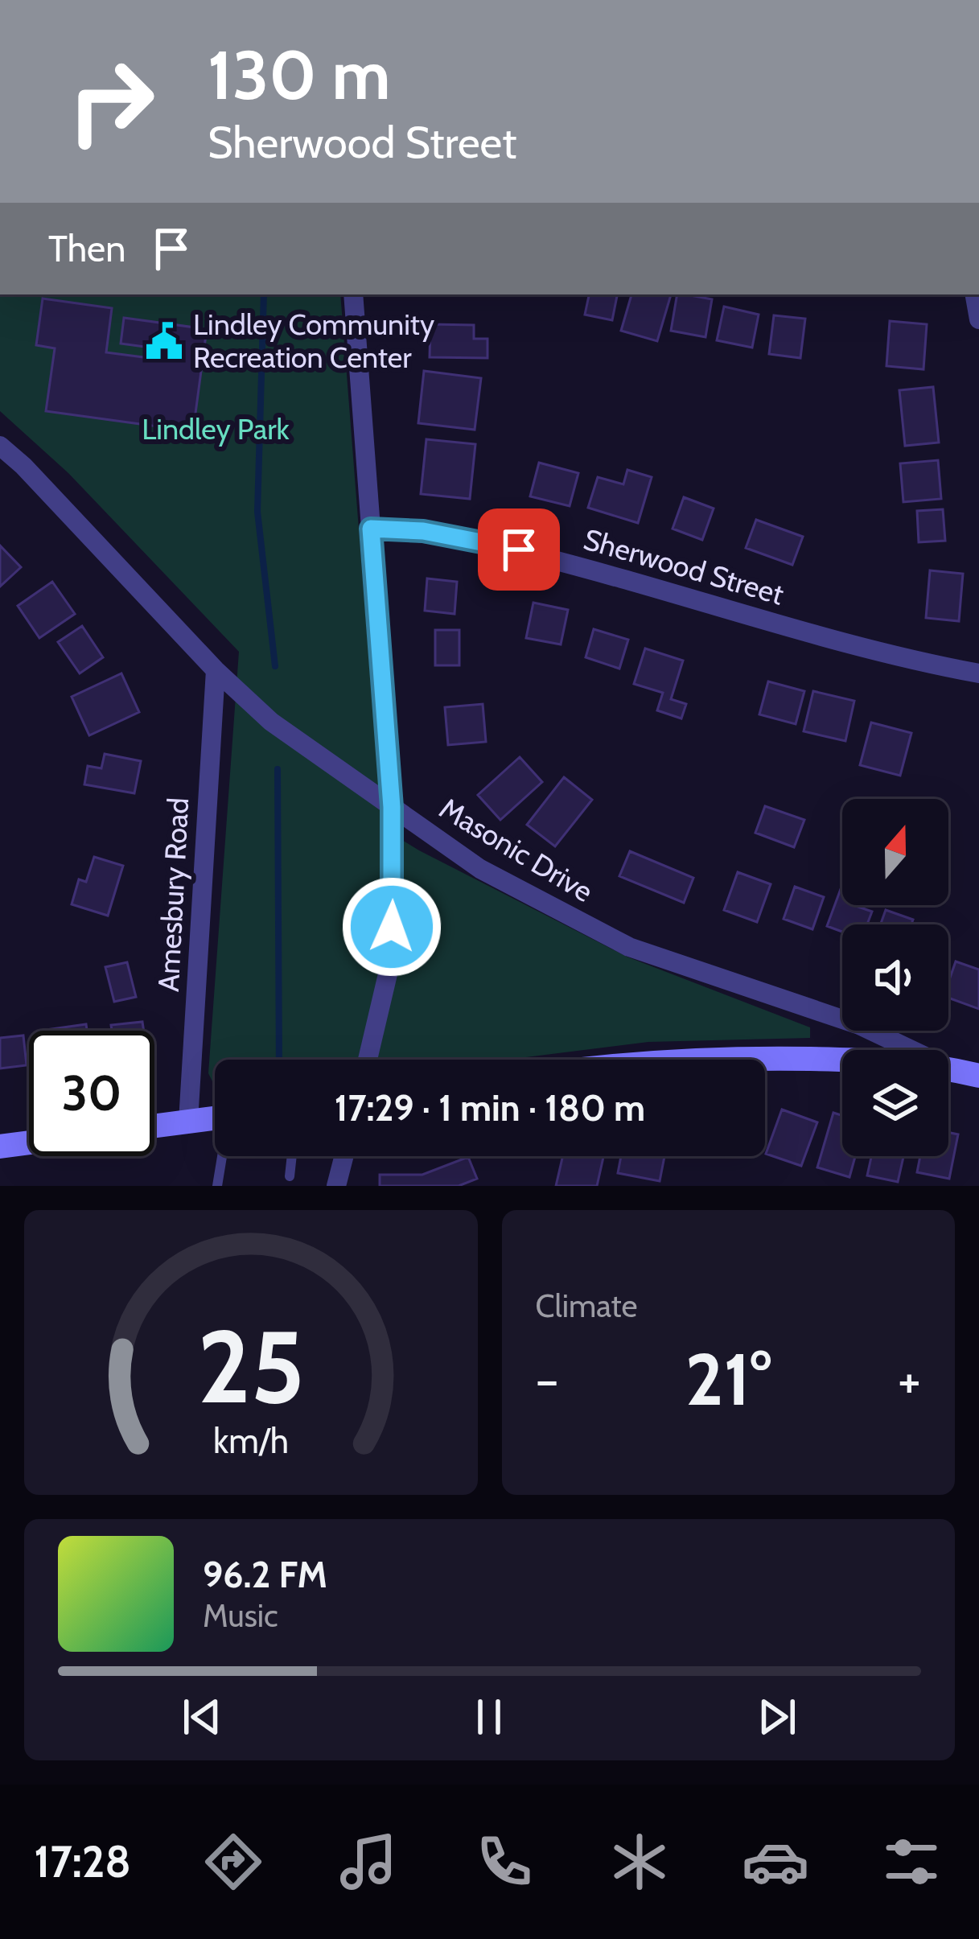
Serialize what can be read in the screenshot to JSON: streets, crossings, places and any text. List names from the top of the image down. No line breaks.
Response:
{"streets":{"street":["Sherwood Street","Masonic Drive","Amesbury Road"]},"crossings":[["Masonic Drive","Amesbury Road"]],"parks":["Lindley Park"],"places":{"public building":["Lindley Community Recreation Center"]},"north":"top","page":{"turn":["130 m","Sherwood Street"],"then":"Then","limit":"30","trip":"17:29 · 1 min · 180 m","tile":"Climate","heat":["−","21°","+"],"song":["96.2 FM","Music"],"tabs":"17:28","gauge":["25","km/h"]}}
